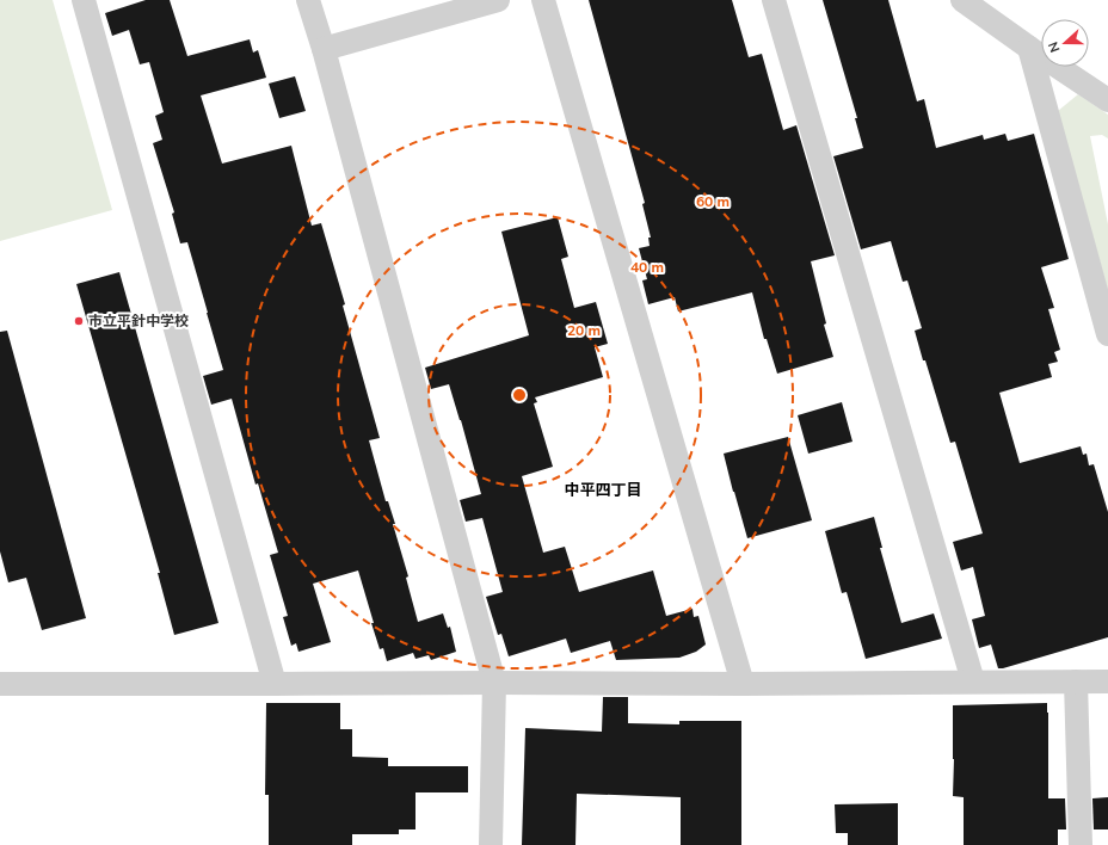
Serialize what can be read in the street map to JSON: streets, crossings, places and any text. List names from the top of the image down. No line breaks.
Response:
{"districts":["中平四丁目"],"places":["市立平針中学校"],"north":"left","rings":["60 m","40 m","20 m"]}
